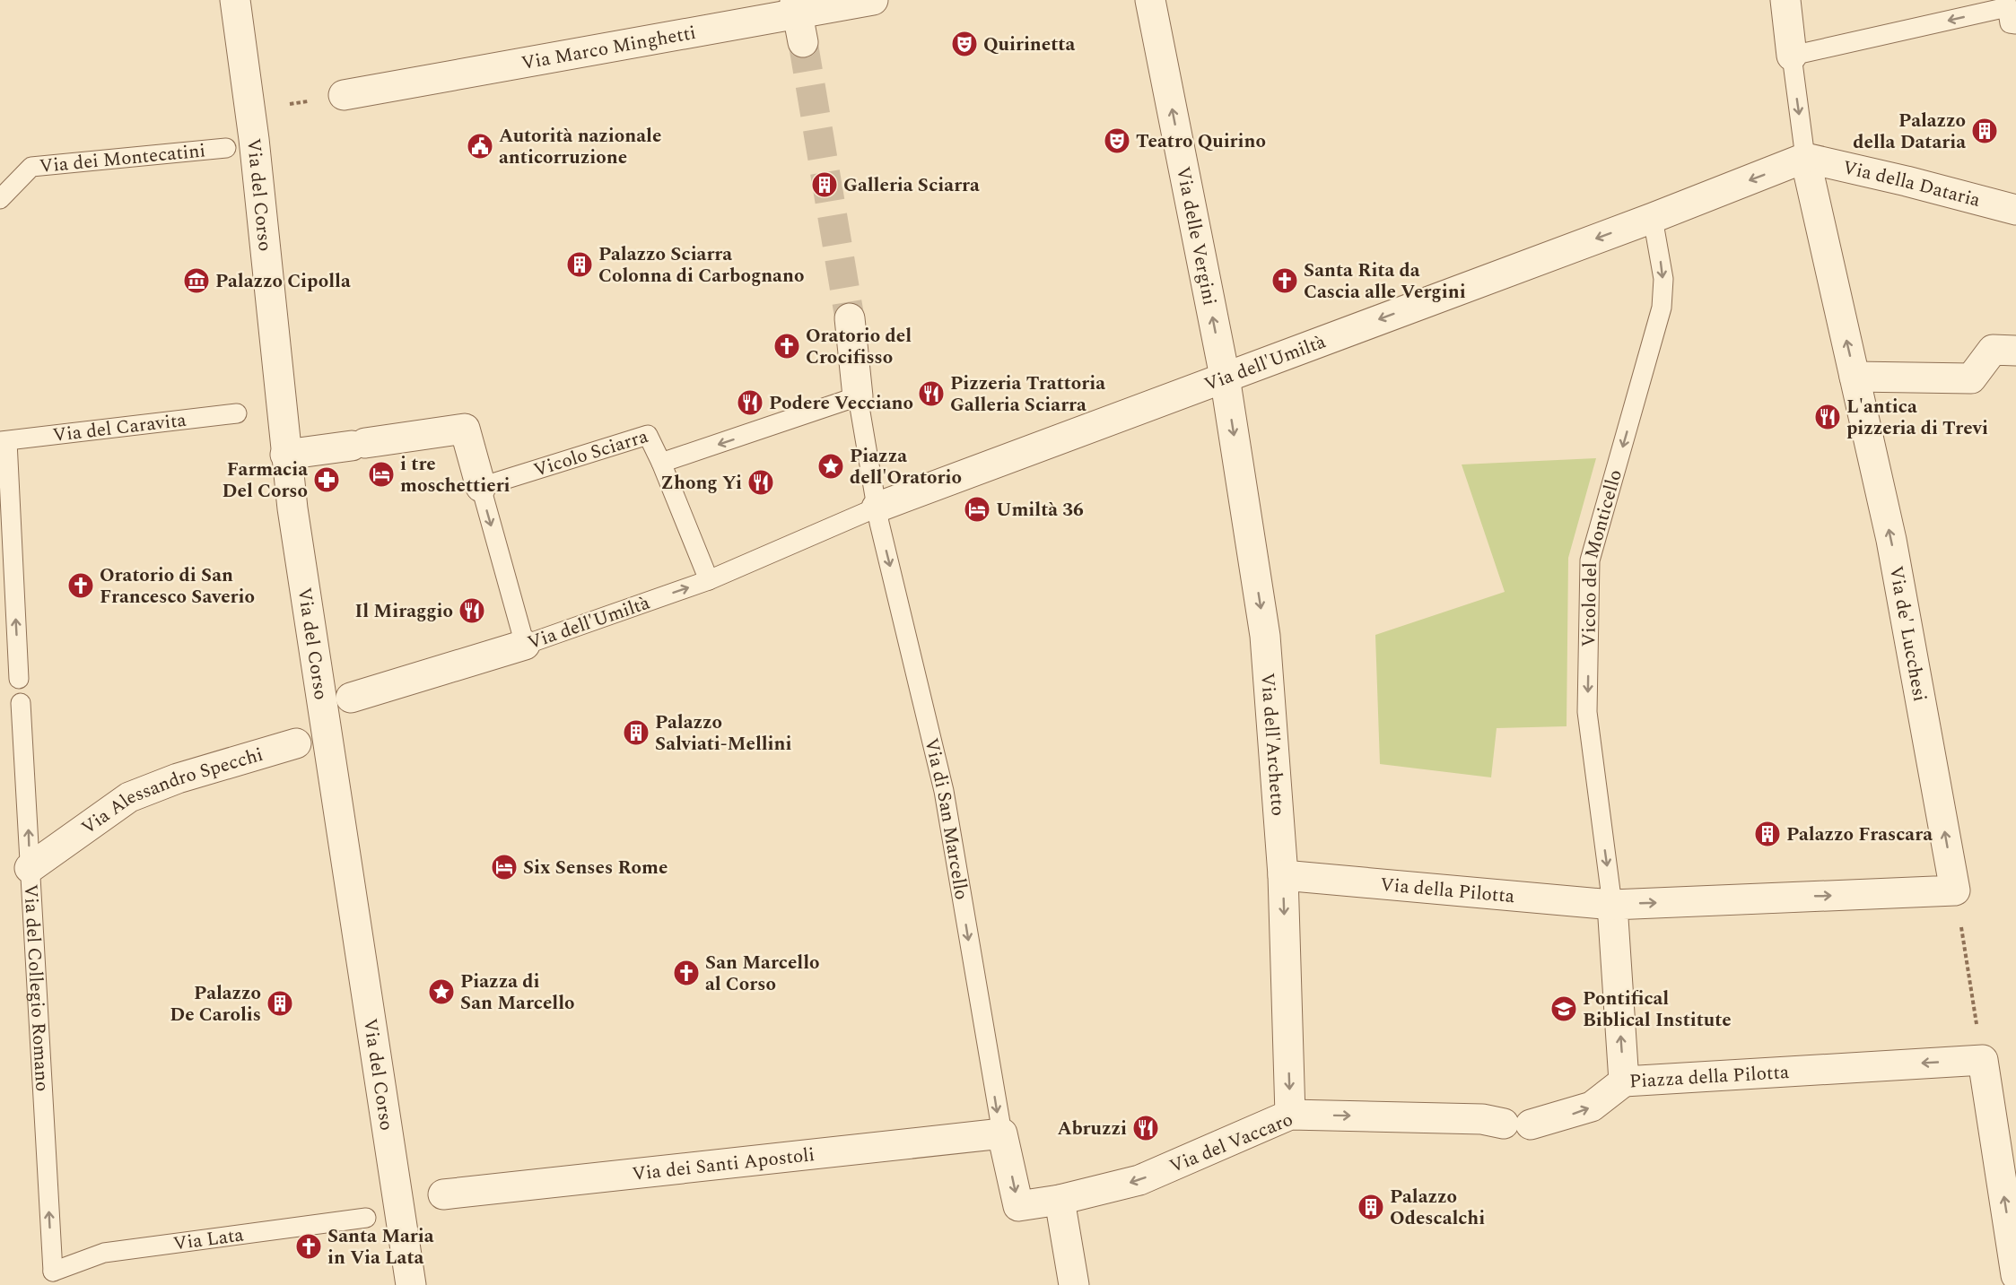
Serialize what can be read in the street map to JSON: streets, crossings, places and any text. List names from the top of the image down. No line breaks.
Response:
{"streets":{"street":["Via Marco Minghetti","Via della Dataria","Via del Corso","Via delle Vergini","Via dell'Umiltà","Via de' Lucchesi","Via dell'Archetto","Via Alessandro Specchi","Via della Pilotta","Piazza della Pilotta","Via del Vaccaro","Via dei Santi Apostoli"],"lane":["Via dei Montecatini","Via del Caravita","Vicolo Sciarra","Vicolo del Monticello","Via di San Marcello","Via del Collegio Romano","Via Lata"]},"crossings":[["Via della Dataria","Via dell'Umiltà"],["Via della Dataria","Via de' Lucchesi"],["Via del Corso","Via Alessandro Specchi"],["Via delle Vergini","Via dell'Umiltà"],["Via delle Vergini","Via dell'Archetto"],["Via dell'Umiltà","Vicolo del Monticello"],["Via dell'Umiltà","Via de' Lucchesi"],["Via dell'Umiltà","Via dell'Archetto"],["Via dell'Umiltà","Via di San Marcello"],["Vicolo del Monticello","Via della Pilotta"],["Vicolo del Monticello","Piazza della Pilotta"],["Via dell'Archetto","Via della Pilotta"],["Via dell'Archetto","Via del Vaccaro"],["Via Alessandro Specchi","Via del Collegio Romano"],["Via di San Marcello","Via del Vaccaro"],["Via di San Marcello","Via dei Santi Apostoli"],["Via della Pilotta","Piazza della Pilotta"],["Via del Collegio Romano","Via Lata"],["Piazza della Pilotta","Via del Vaccaro"],["Via del Vaccaro","Via dei Santi Apostoli"]],"one_way":["Via delle Vergini","Vicolo Sciarra","Vicolo del Monticello","Via de' Lucchesi","Via dell'Archetto","Via di San Marcello","Via del Collegio Romano"],"places":{"theatre":["Quirinetta","Teatro Quirino"],"building":["Palazzo della Dataria","Galleria Sciarra","Palazzo Sciarra Colonna di Carbognano","Palazzo Salviati-Mellini","Palazzo Frascara","Palazzo De Carolis","Palazzo Odescalchi"],"public building":["Autorità nazionale anticorruzione"],"museum":["Palazzo Cipolla"],"church":["Santa Rita da Cascia alle Vergini","Oratorio del Crocifisso","Oratorio di San Francesco Saverio","San Marcello al Corso","Santa Maria in Via Lata"],"restaurant":["Pizzeria Trattoria Galleria Sciarra","Podere Vecciano","L'antica pizzeria di Trevi","Zhong Yi","Il Miraggio","Abruzzi"],"place":["Piazza dell'Oratorio","Piazza di San Marcello"],"hotel":["i tre moschettieri","Umiltà 36","Six Senses Rome"],"pharmacy":["Farmacia Del Corso"],"school or university":["Pontifical Biblical Institute"]}}
